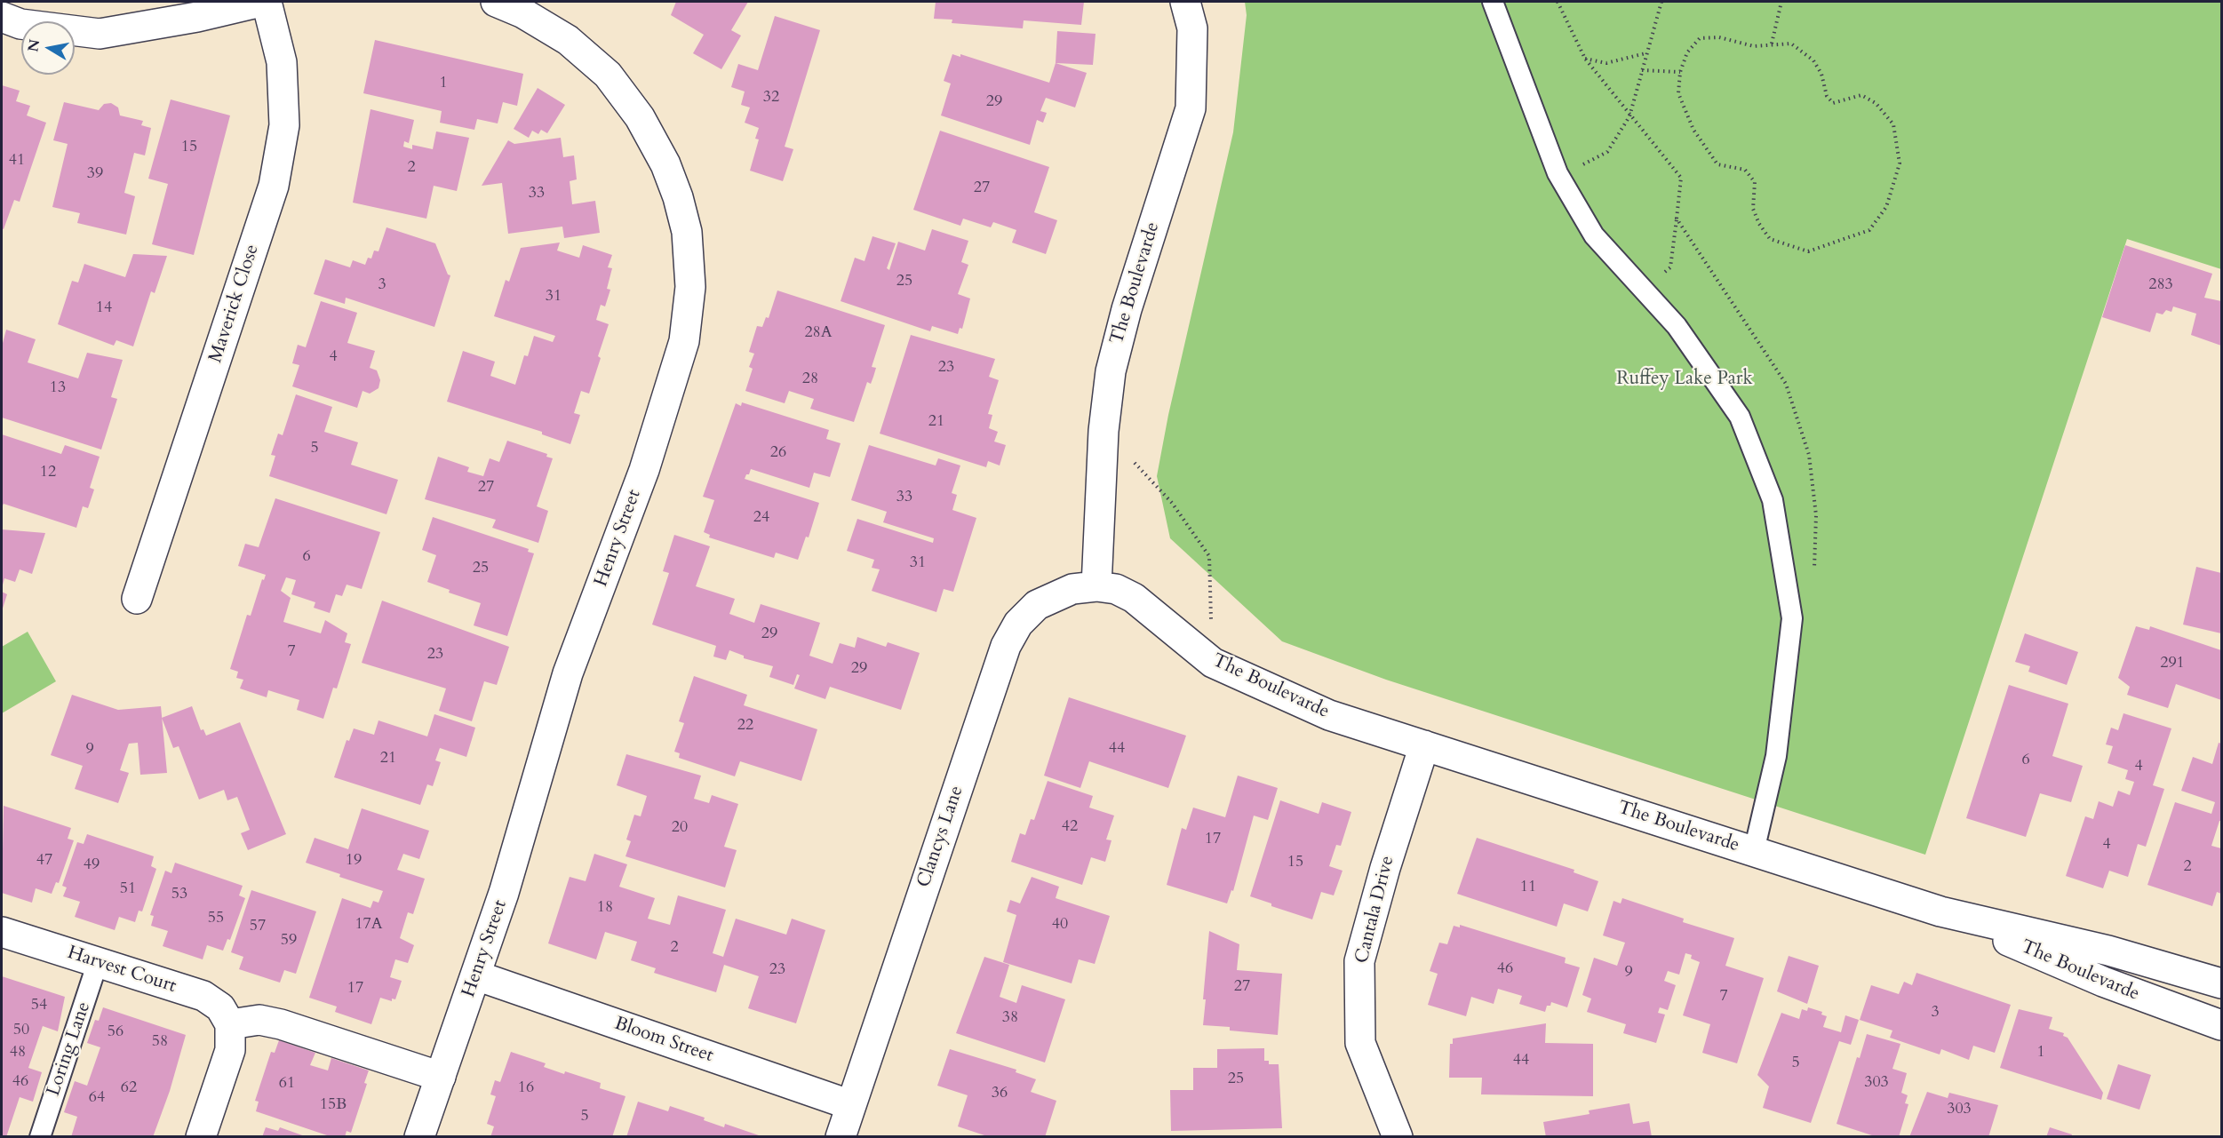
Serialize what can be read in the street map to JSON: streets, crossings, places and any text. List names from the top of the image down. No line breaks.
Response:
{"streets":{"street":["The Boulevarde","Maverick Close","Henry Street","Clancys Lane","Cantala Drive","Harvest Court","Bloom Street"],"lane":["Loring Lane"]},"crossings":[["The Boulevarde","Clancys Lane"],["The Boulevarde","Cantala Drive"],["Henry Street","Bloom Street"],["Clancys Lane","Bloom Street"],["Harvest Court","Loring Lane"]],"parks":["Ruffey Lake Park"],"house_numbers":["1","32","29","15","41","2","39","27","33","25","3","283","31","14","28A","4","23","28","13","21","5","26","12","27","33","24","6","31","25","29","7","23","291","29","22","44","9","21","6","4","42","20","17","4","47","19","15","49","2","11","51","53","18","55","17A","40","57","59","2","46","23","9","27","17","7","54","3","38","50","56","58","48","1","44","5","25","46","303","61","62","16","36","64","15B","303","5"],"north":"left"}
